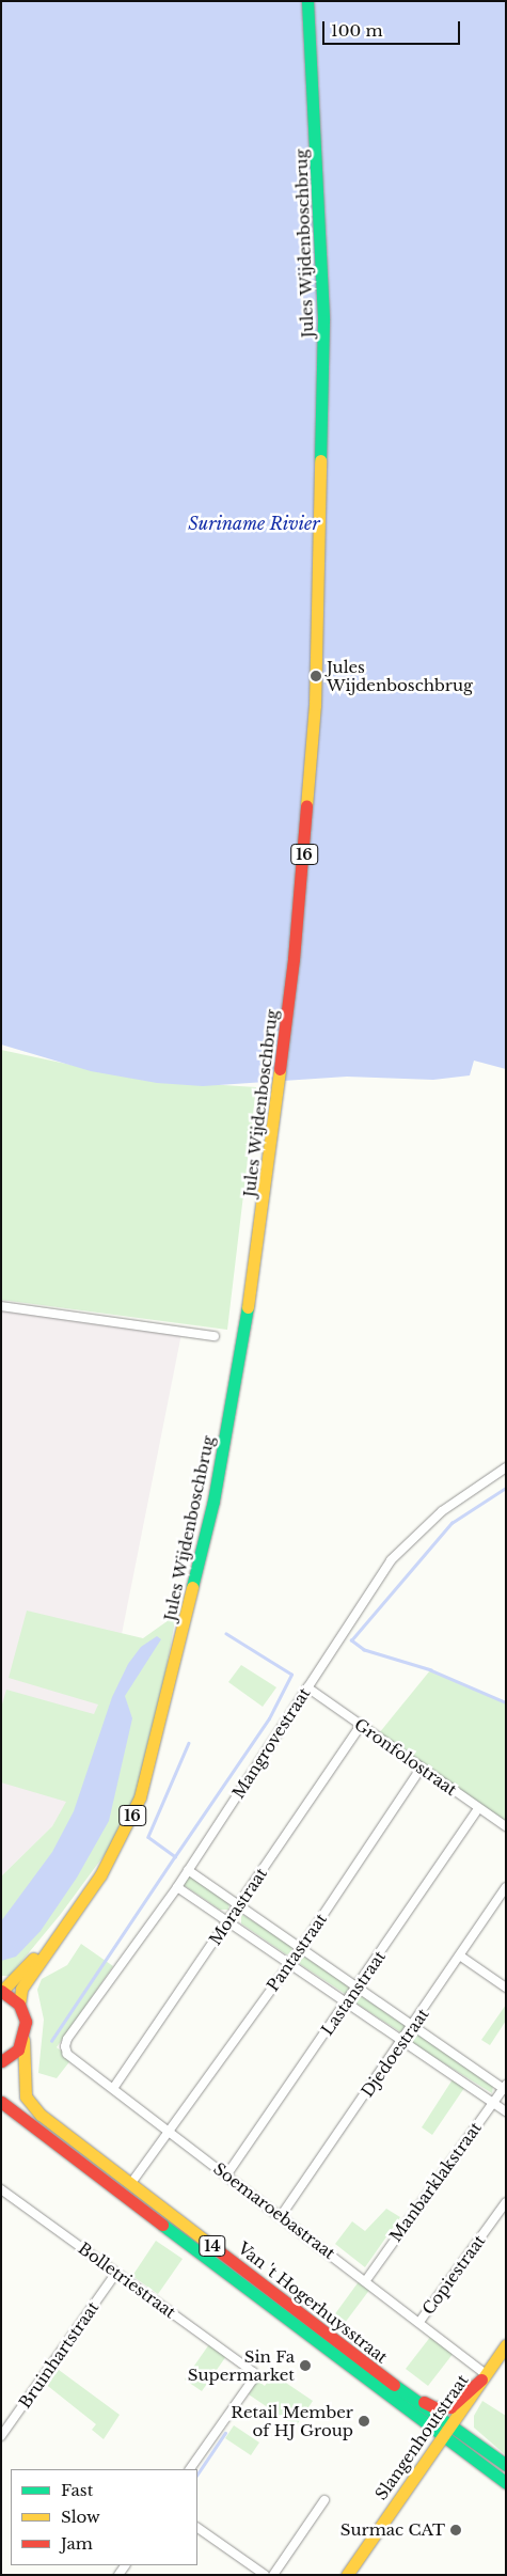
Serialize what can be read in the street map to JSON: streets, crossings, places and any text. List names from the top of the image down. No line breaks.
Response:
{"streets":{"main road":["Jules Wijdenboschbrug","16","14","Van 't Hogerhuysstraat","Slangenhoutstraat"],"street":["Mangrovestraat","Gronfolostraat","Morastraat","Pantastraat","Lastanstraat","Djedoestraat","Manbarklakstraat","Soemaroebastraat","Copiestraat","Bolletriestraat","Bruinhartstraat"]},"crossings":[["Jules Wijdenboschbrug","16"],["Jules Wijdenboschbrug","Van 't Hogerhuysstraat"],["16","Van 't Hogerhuysstraat"],["Mangrovestraat","Gronfolostraat"],["Mangrovestraat","Soemaroebastraat"],["Gronfolostraat","Morastraat"],["Gronfolostraat","Pantastraat"],["Gronfolostraat","Lastanstraat"],["Morastraat","Soemaroebastraat"],["Pantastraat","Soemaroebastraat"],["Pantastraat","Van 't Hogerhuysstraat"],["Lastanstraat","Soemaroebastraat"],["Djedoestraat","Soemaroebastraat"],["Manbarklakstraat","Soemaroebastraat"],["Soemaroebastraat","Copiestraat"],["Soemaroebastraat","Slangenhoutstraat"],["Bolletriestraat","Bruinhartstraat"],["Van 't Hogerhuysstraat","Slangenhoutstraat"]],"water":["Suriname Rivier"],"places":["Jules Wijdenboschbrug","Sin Fa Supermarket","Retail Member of HJ Group","Surmac CAT"],"legend":["Fast","Slow","Jam"],"scale_bar":"100 m"}
